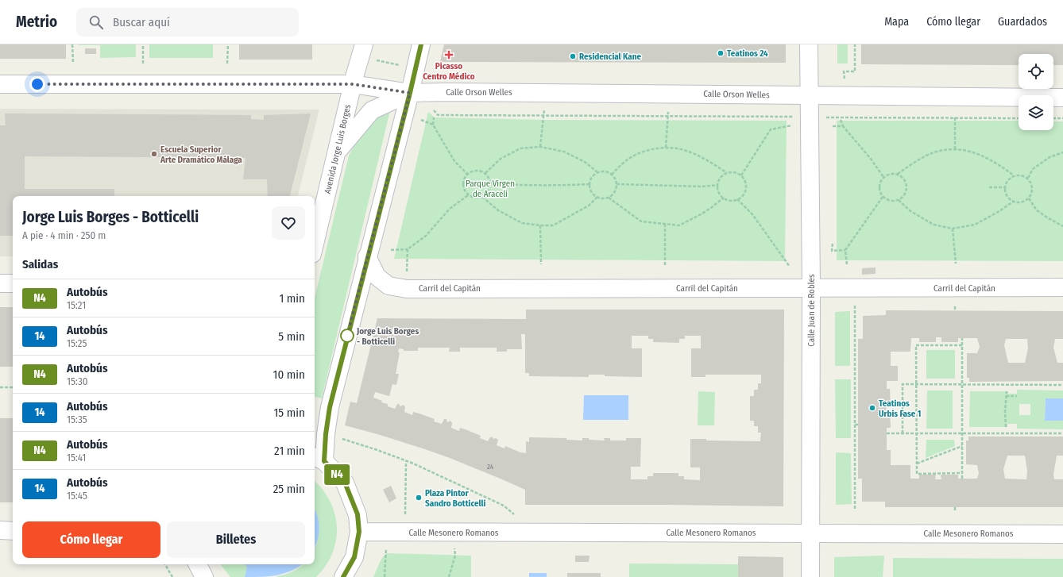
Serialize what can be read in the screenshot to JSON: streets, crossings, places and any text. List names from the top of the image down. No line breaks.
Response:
{"streets":{"street":["Calle Orson Welles","Avenida Jorge Luis Borges","Carril del Capitán","Calle Juan de Robles","Calle Mesonero Romanos"]},"crossings":[["Calle Orson Welles","Avenida Jorge Luis Borges"],["Calle Orson Welles","Calle Juan de Robles"],["Carril del Capitán","Calle Juan de Robles"],["Calle Juan de Robles","Calle Mesonero Romanos"]],"parks":["Parque Virgen de Araceli"],"places":{"other":["Teatinos 24","Residencial Kane","Escuela Superior Arte Dramático Málaga","Jorge Luis Borges - Botticelli","Teatinos Urbis Fase 1","Plaza Pintor Sandro Botticelli"],"health":["Picasso Centro Médico"]},"lines":["bus line N4"],"house_numbers":["24"],"page":{"header":"Metrio","search":"Buscar aquí","nav":["Mapa","Cómo llegar","Guardados"],"on_map":"N4","heading":[["Jorge Luis Borges - Botticelli","A pie · 4 min · 250 m"],"Salidas"],"list":[{"mark":"N4","name":"Autobús","note":"15:21","value":"1 min"},{"mark":"14","name":"Autobús","note":"15:25","value":"5 min"},{"mark":"N4","name":"Autobús","note":"15:30","value":"10 min"},{"mark":"14","name":"Autobús","note":"15:35","value":"15 min"},{"mark":"N4","name":"Autobús","note":"15:41","value":"21 min"},{"mark":"14","name":"Autobús","note":"15:45","value":"25 min"}],"buttons":["Cómo llegar","Billetes"]}}
